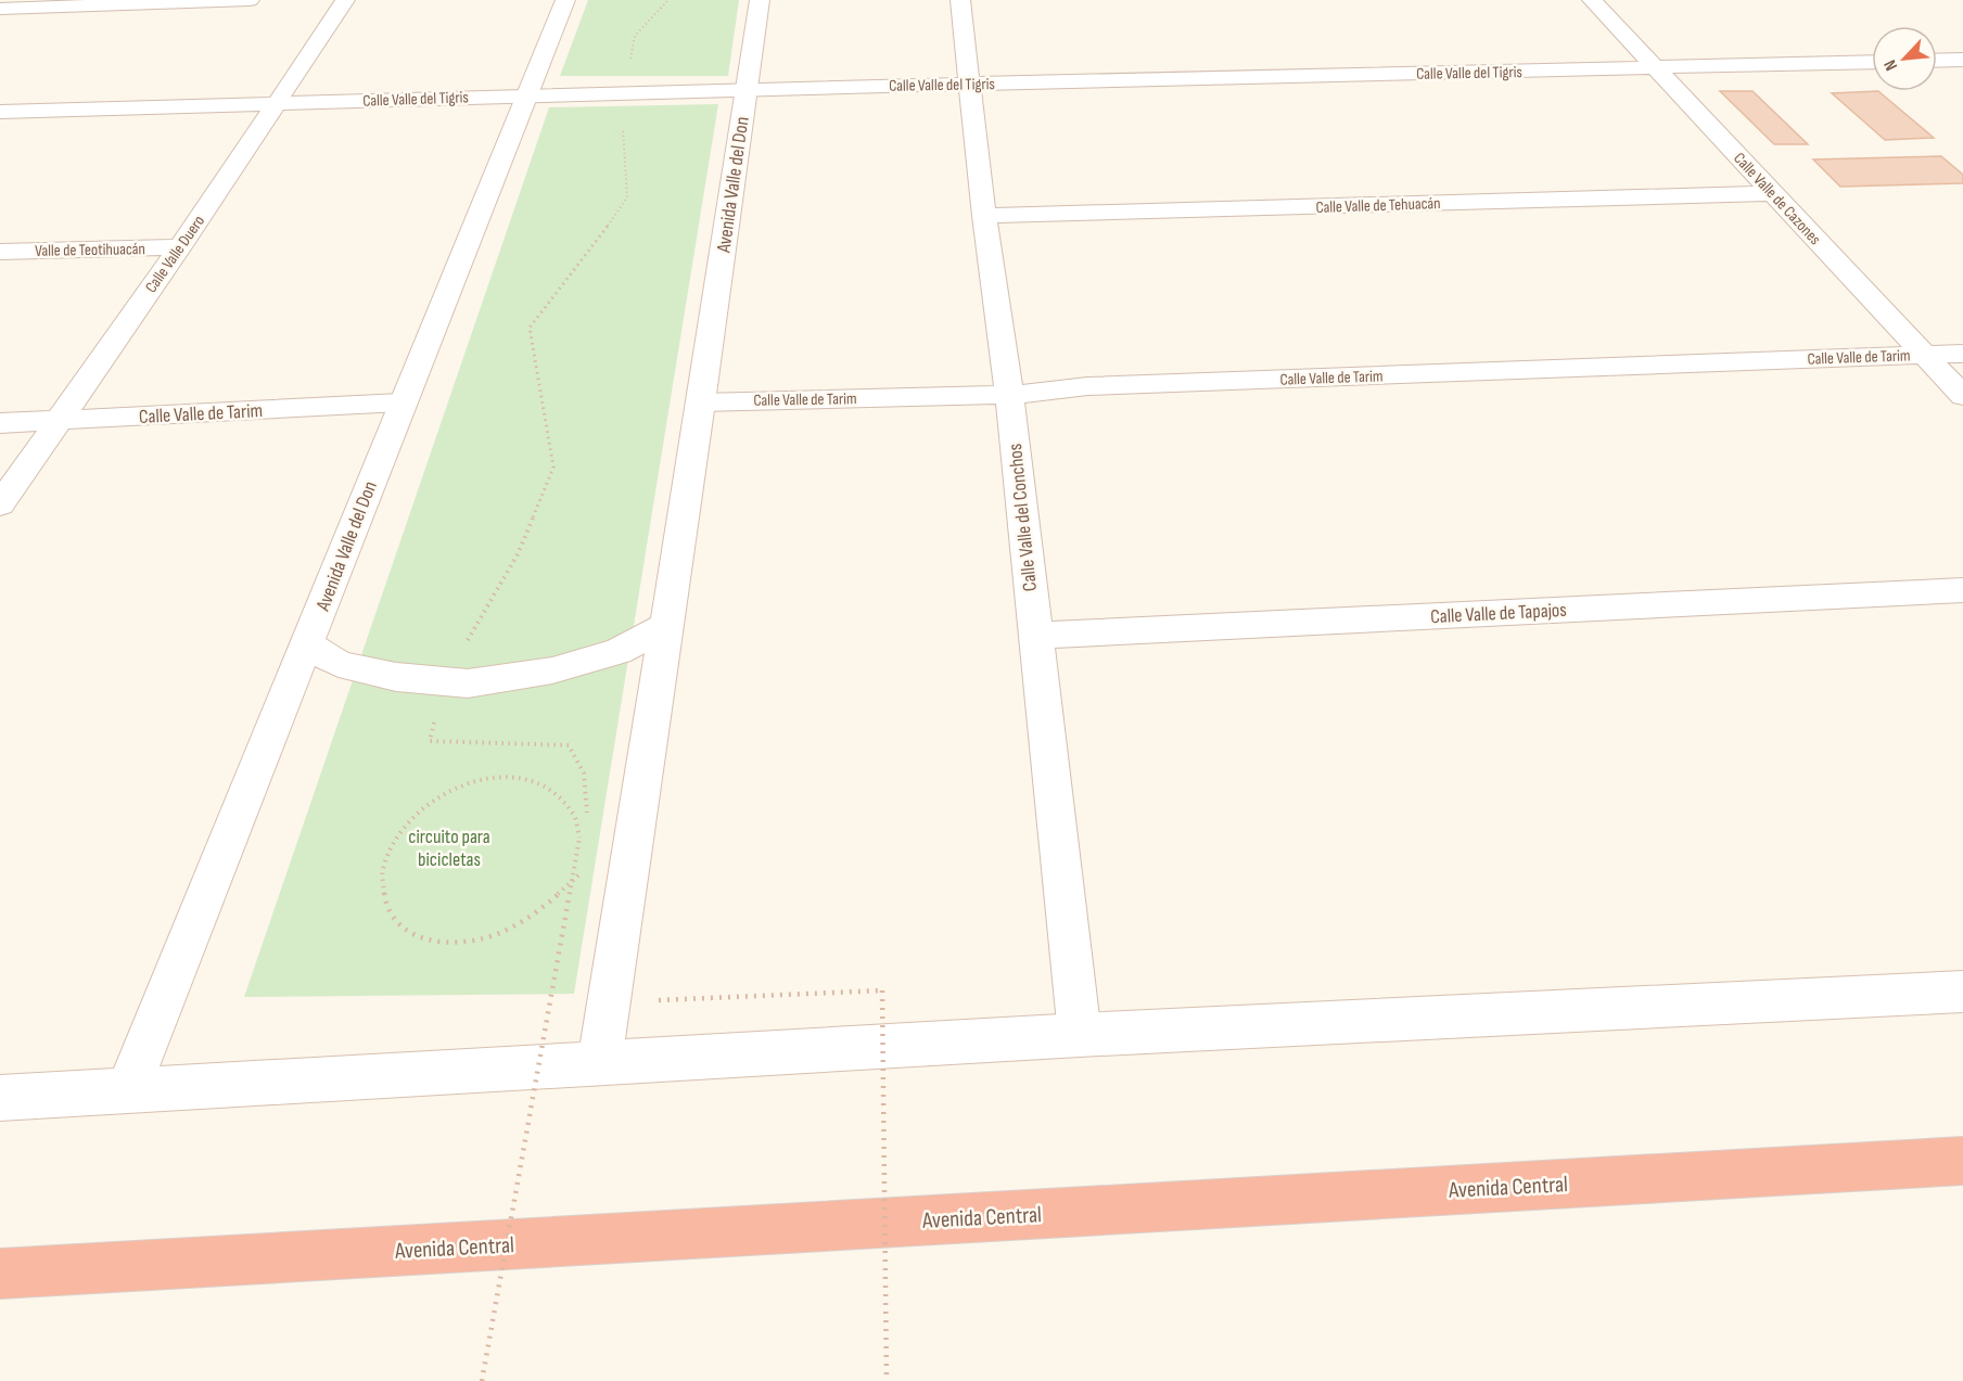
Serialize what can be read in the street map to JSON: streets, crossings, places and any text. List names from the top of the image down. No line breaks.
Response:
{"streets":{"highway":["Avenida Central"],"street":["Calle Valle del Tigris","Avenida Valle del Don","Calle Valle de Cazones","Calle Valle de Tehuacán","Valle de Teotihuacán","Calle Valle Duero","Calle Valle de Tarim","Calle Valle del Conchos","Calle Valle de Tapajos"]},"crossings":[["Calle Valle del Tigris","Avenida Valle del Don"],["Calle Valle del Tigris","Calle Valle de Cazones"],["Calle Valle del Tigris","Calle Valle Duero"],["Calle Valle del Tigris","Calle Valle del Conchos"],["Avenida Valle del Don","Calle Valle de Tarim"],["Calle Valle de Cazones","Calle Valle de Tehuacán"],["Calle Valle de Cazones","Calle Valle de Tarim"],["Calle Valle de Tehuacán","Calle Valle del Conchos"],["Valle de Teotihuacán","Calle Valle Duero"],["Calle Valle Duero","Calle Valle de Tarim"],["Calle Valle de Tarim","Calle Valle del Conchos"],["Calle Valle del Conchos","Calle Valle de Tapajos"]],"parks":["circuito para bicicletas"],"north":"bottom left"}
